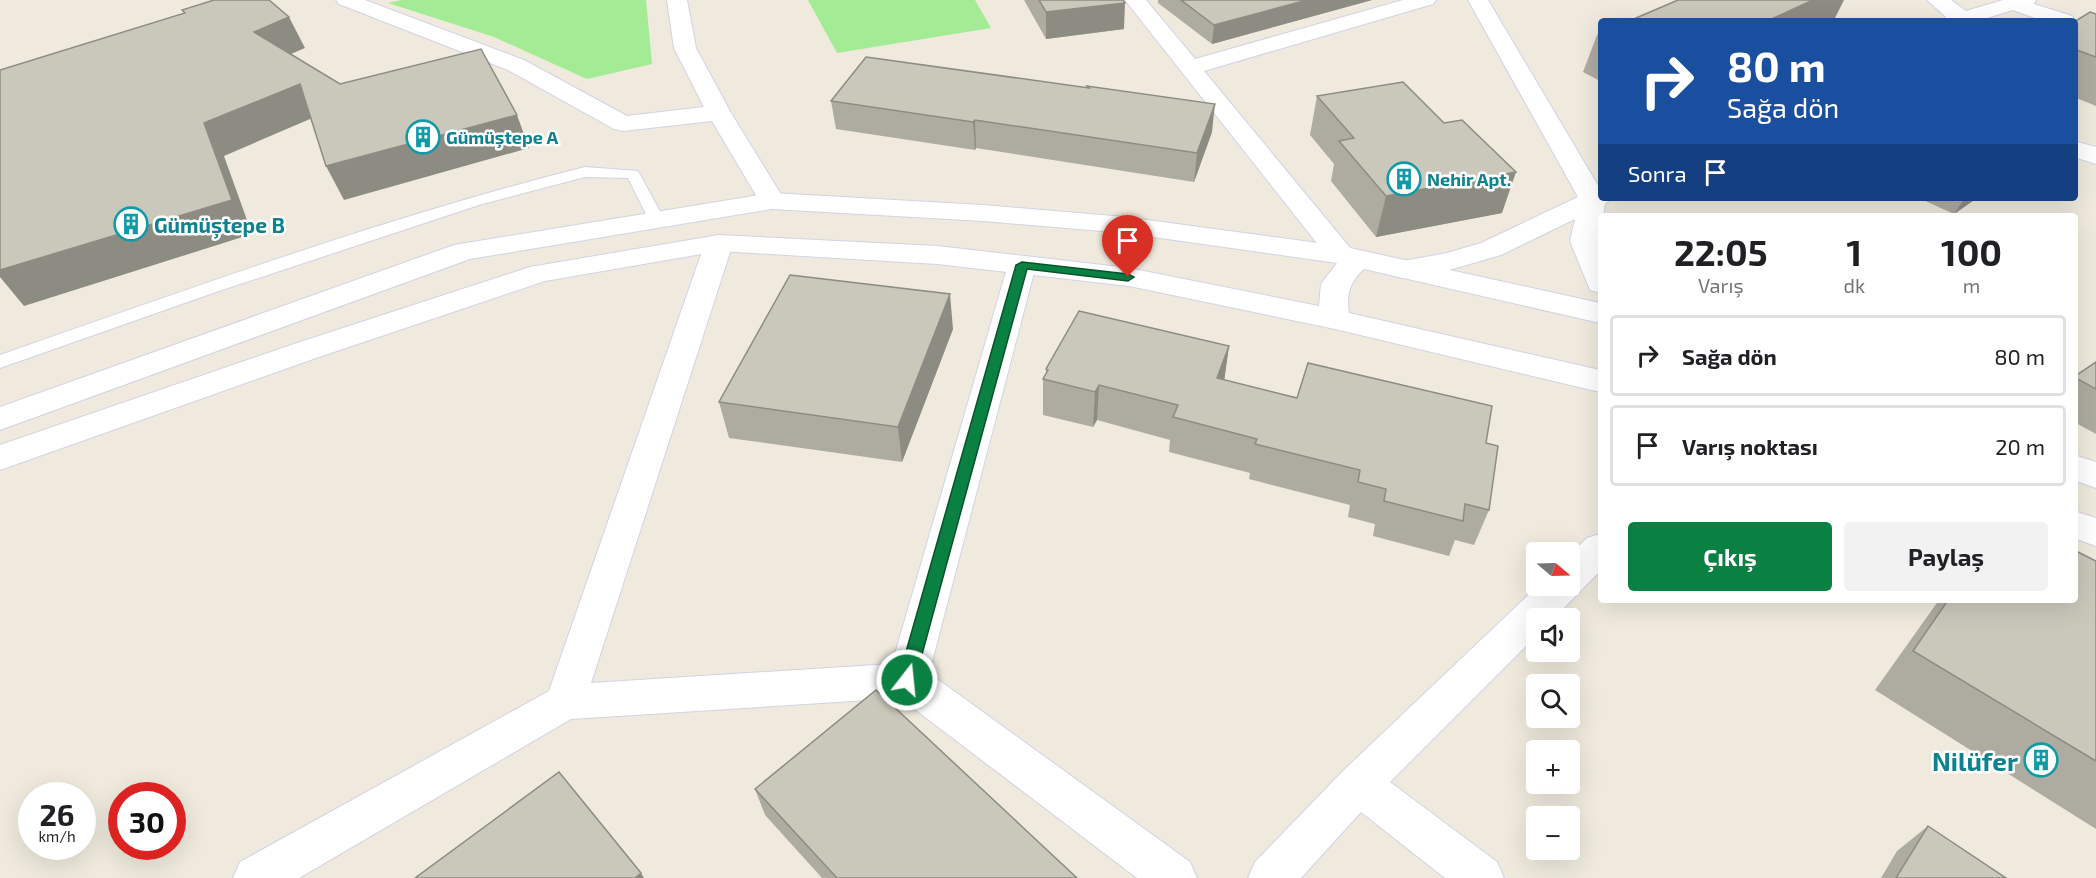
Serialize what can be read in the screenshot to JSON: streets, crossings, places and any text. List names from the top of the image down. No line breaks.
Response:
{"places":{"building":["Gümüştepe A","Nehir Apt.","Gümüştepe B","Nilüfer"]},"north":"right","page":{"turn":["80 m","Sağa dön"],"then":"Sonra","eta":["22:05","Varış","1","dk","100","m"],"list":[{"name":"Sağa dön","value":"80 m"},{"name":"Varış noktası","value":"20 m"}],"buttons":["Çıkış","Paylaş"],"map_buttons":["+","−"],"speed":"26 km/h","limit":"30"}}
